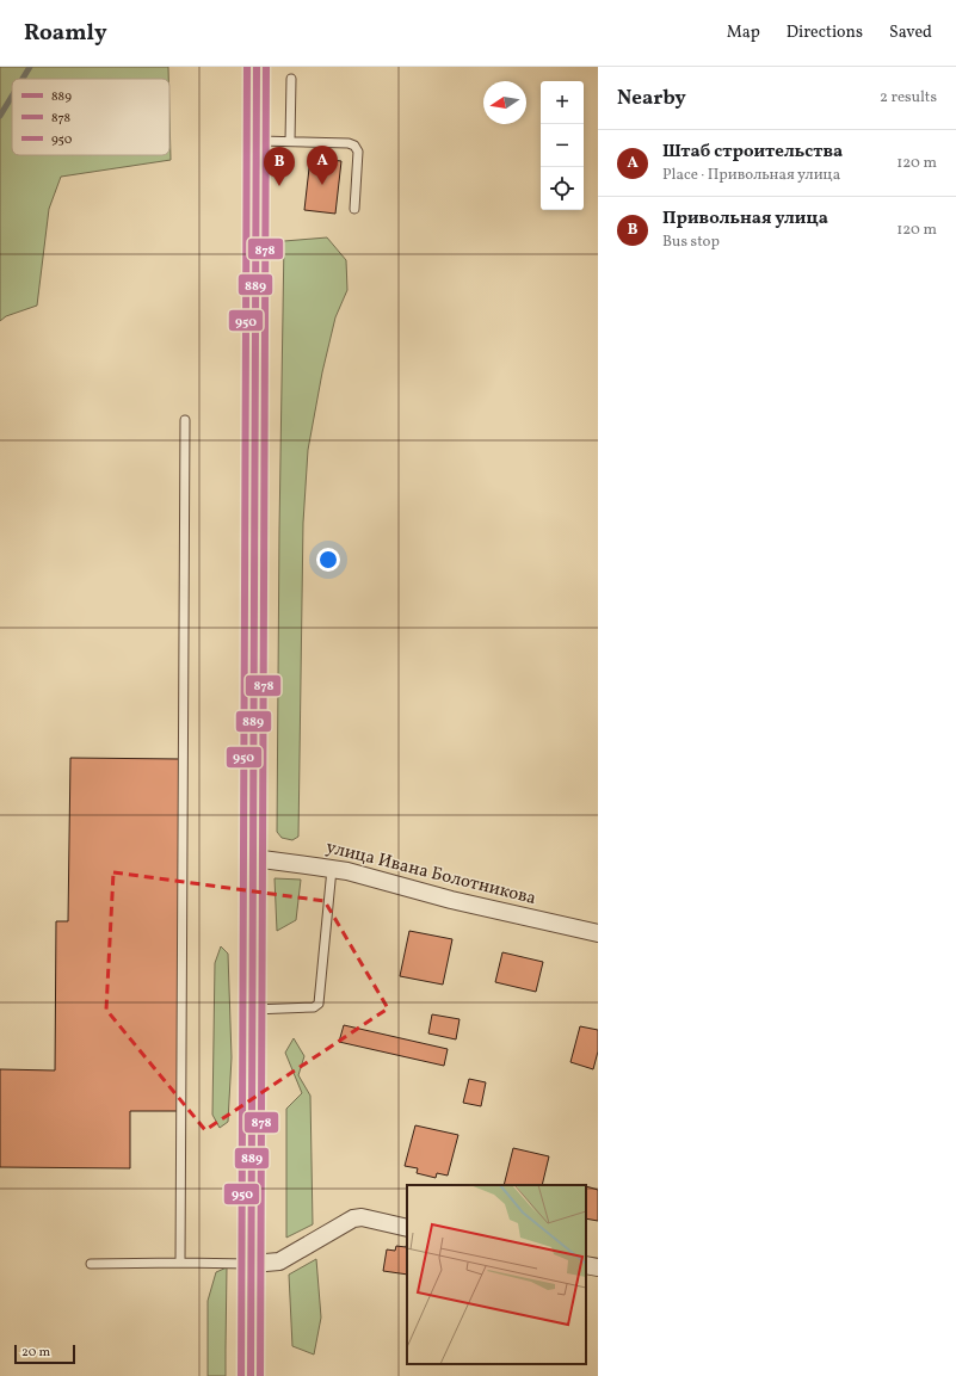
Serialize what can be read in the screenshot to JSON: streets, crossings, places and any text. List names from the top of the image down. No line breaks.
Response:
{"streets":{"street":["улица Ивана Болотникова"]},"lines":["transit line 889","transit line 878","transit line 950"],"legend":["889","878","950"],"scale_bar":"20 m","north":"left","page":{"header":"Roamly","nav":["Map","Directions","Saved"],"heading":["Nearby","2 results"],"map_buttons":["+","−"],"list":[{"mark":"A","name":"Штаб строительства","note":"Place · Привольная улица","value":"120 m"},{"mark":"B","name":"Привольная улица","note":"Bus stop","value":"120 m"}],"pins":["A","B"],"scale":"20 m"}}
